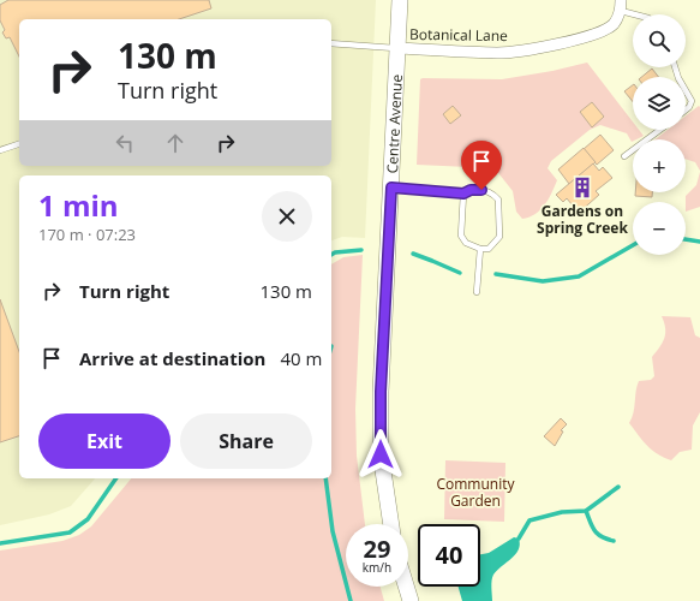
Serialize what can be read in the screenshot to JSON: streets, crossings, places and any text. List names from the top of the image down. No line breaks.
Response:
{"streets":{"street":["Botanical Lane","Centre Avenue"]},"crossings":[["Botanical Lane","Centre Avenue"]],"parks":["Community Garden"],"places":{"building":["Gardens on Spring Creek"]},"page":{"map_buttons":["+","−"],"turn":["130 m","Turn right"],"heading":["1 min","170 m · 07:23"],"list":[{"name":"Turn right","value":"130 m"},{"name":"Arrive at destination","value":"40 m"}],"buttons":["Exit","Share"],"speed":"29 km/h","limit":"40"}}
